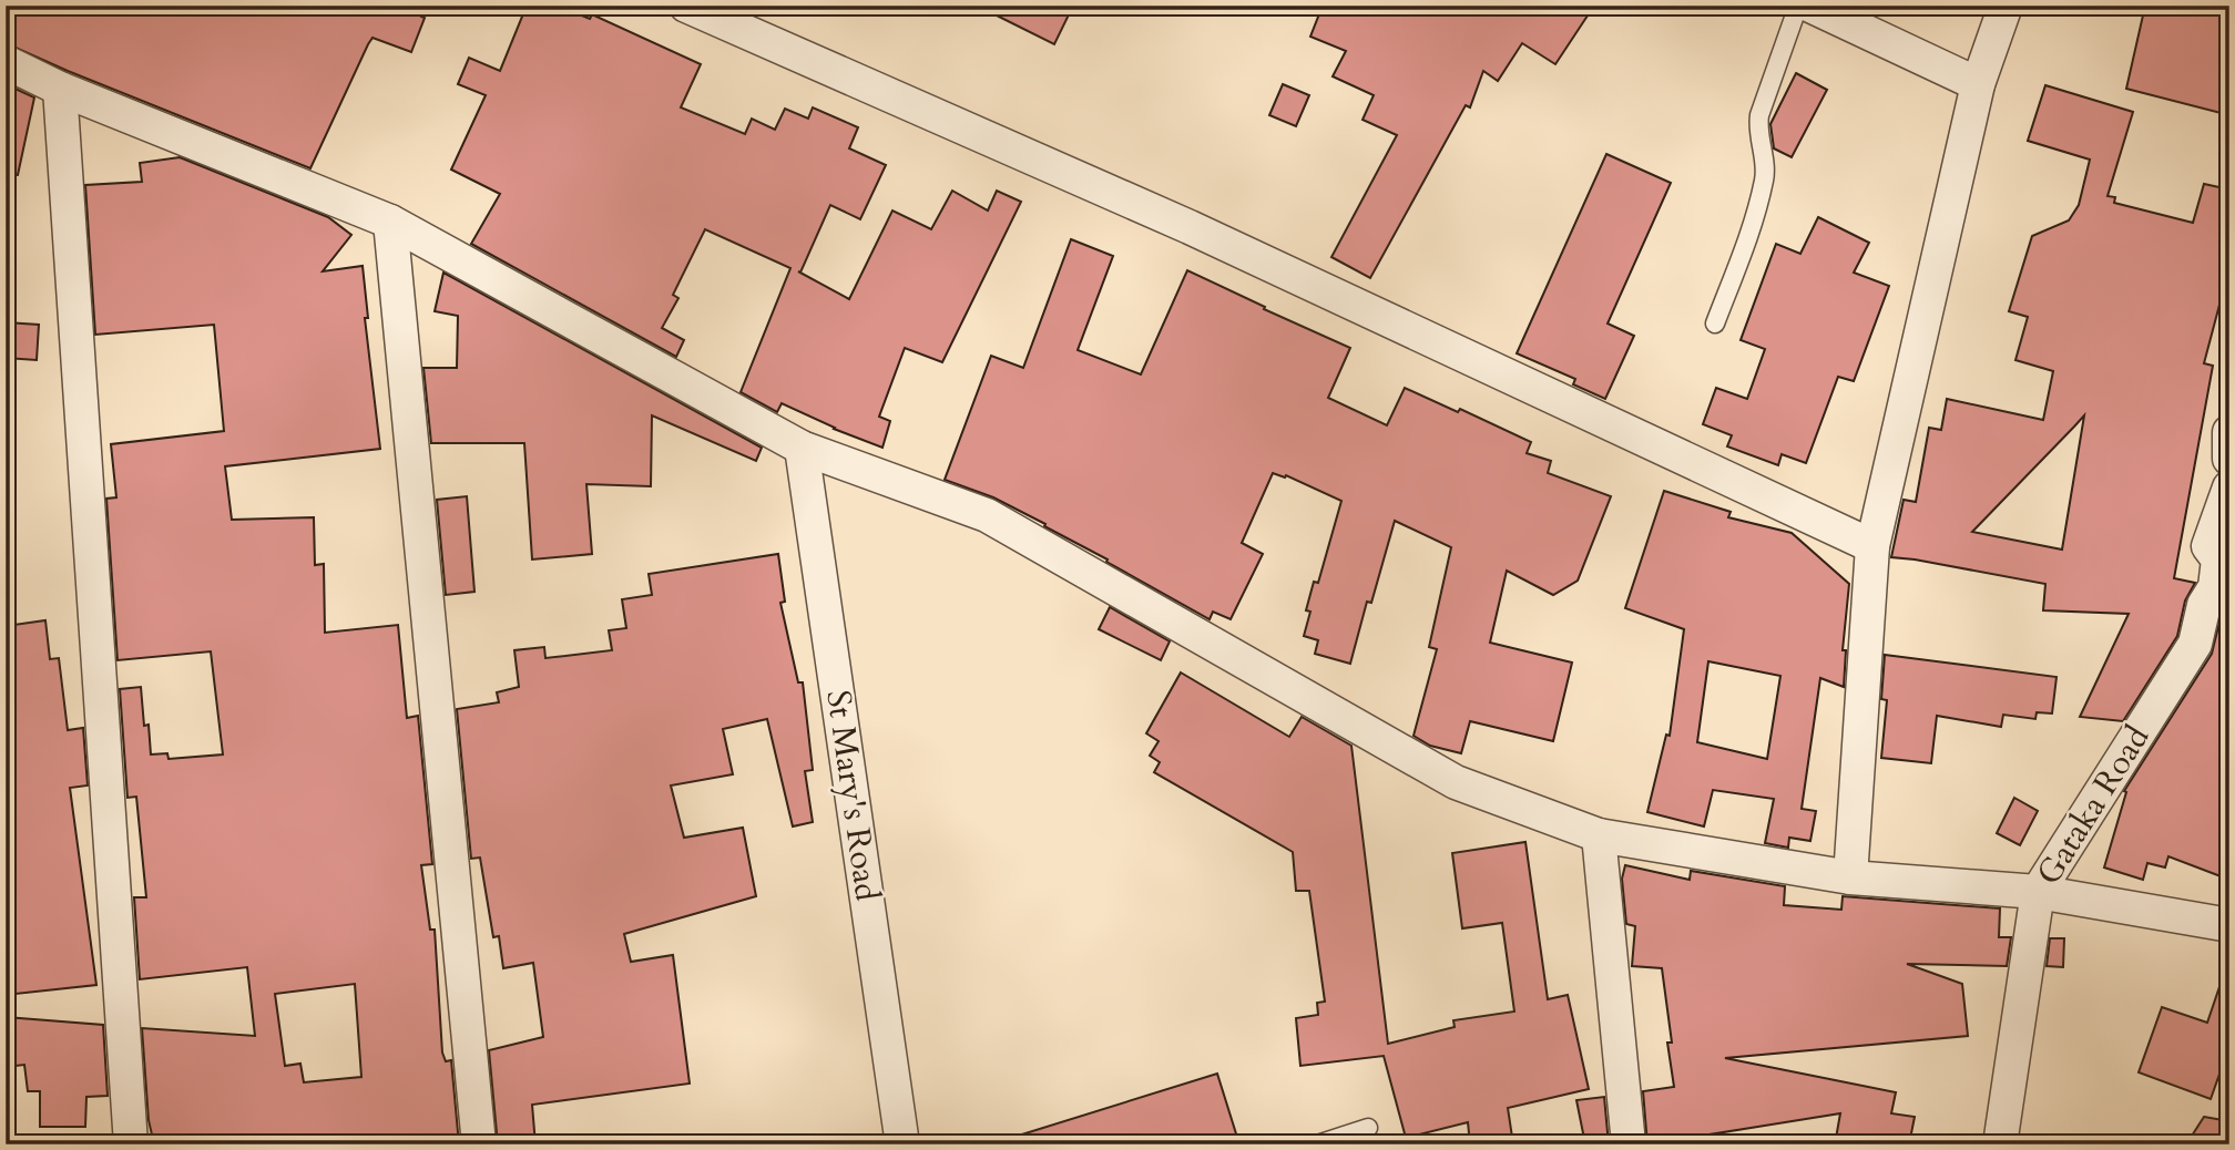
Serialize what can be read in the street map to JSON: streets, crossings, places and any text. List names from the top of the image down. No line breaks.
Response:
{"streets":{"street":["St Mary's Road","Gataka Road"]}}
